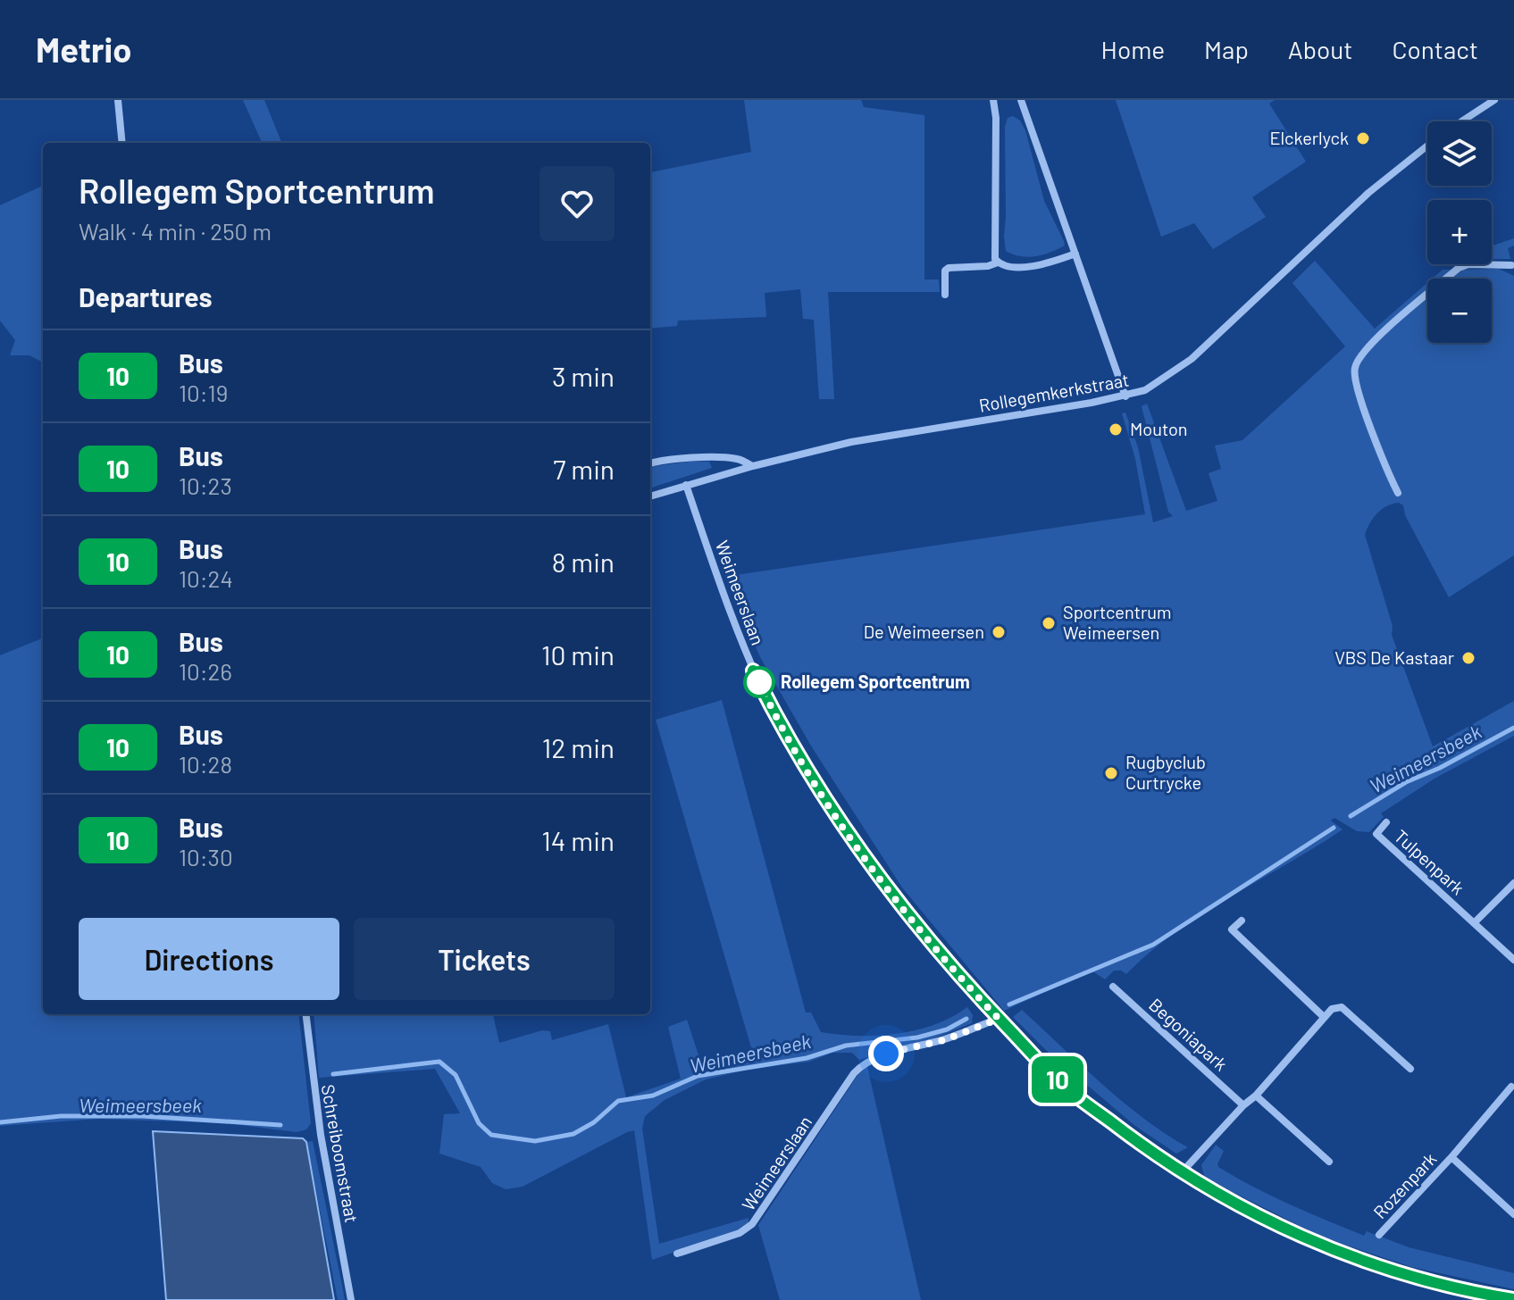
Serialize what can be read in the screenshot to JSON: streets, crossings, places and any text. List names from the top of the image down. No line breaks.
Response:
{"streets":{"street":["Rollegemkerkstraat","Weimeerslaan","Tulpenpark","Begoniapark","Schreiboomstraat","Rozenpark"]},"crossings":[["Rollegemkerkstraat","Weimeerslaan"]],"water":["Weimeersbeek"],"places":["Elckerlyck","Mouton","Sportcentrum Weimeersen","De Weimeersen","VBS De Kastaar","Rollegem Sportcentrum","Rugbyclub Curtrycke"],"lines":["bus line 10"],"page":{"header":"Metrio","nav":["Home","Map","About","Contact"],"on_map":"10","map_buttons":["+","−"],"heading":[["Rollegem Sportcentrum","Walk · 4 min · 250 m"],"Departures"],"list":[{"mark":"10","name":"Bus","note":"10:19","value":"3 min"},{"mark":"10","name":"Bus","note":"10:23","value":"7 min"},{"mark":"10","name":"Bus","note":"10:24","value":"8 min"},{"mark":"10","name":"Bus","note":"10:26","value":"10 min"},{"mark":"10","name":"Bus","note":"10:28","value":"12 min"},{"mark":"10","name":"Bus","note":"10:30","value":"14 min"}],"buttons":["Directions","Tickets"]}}
